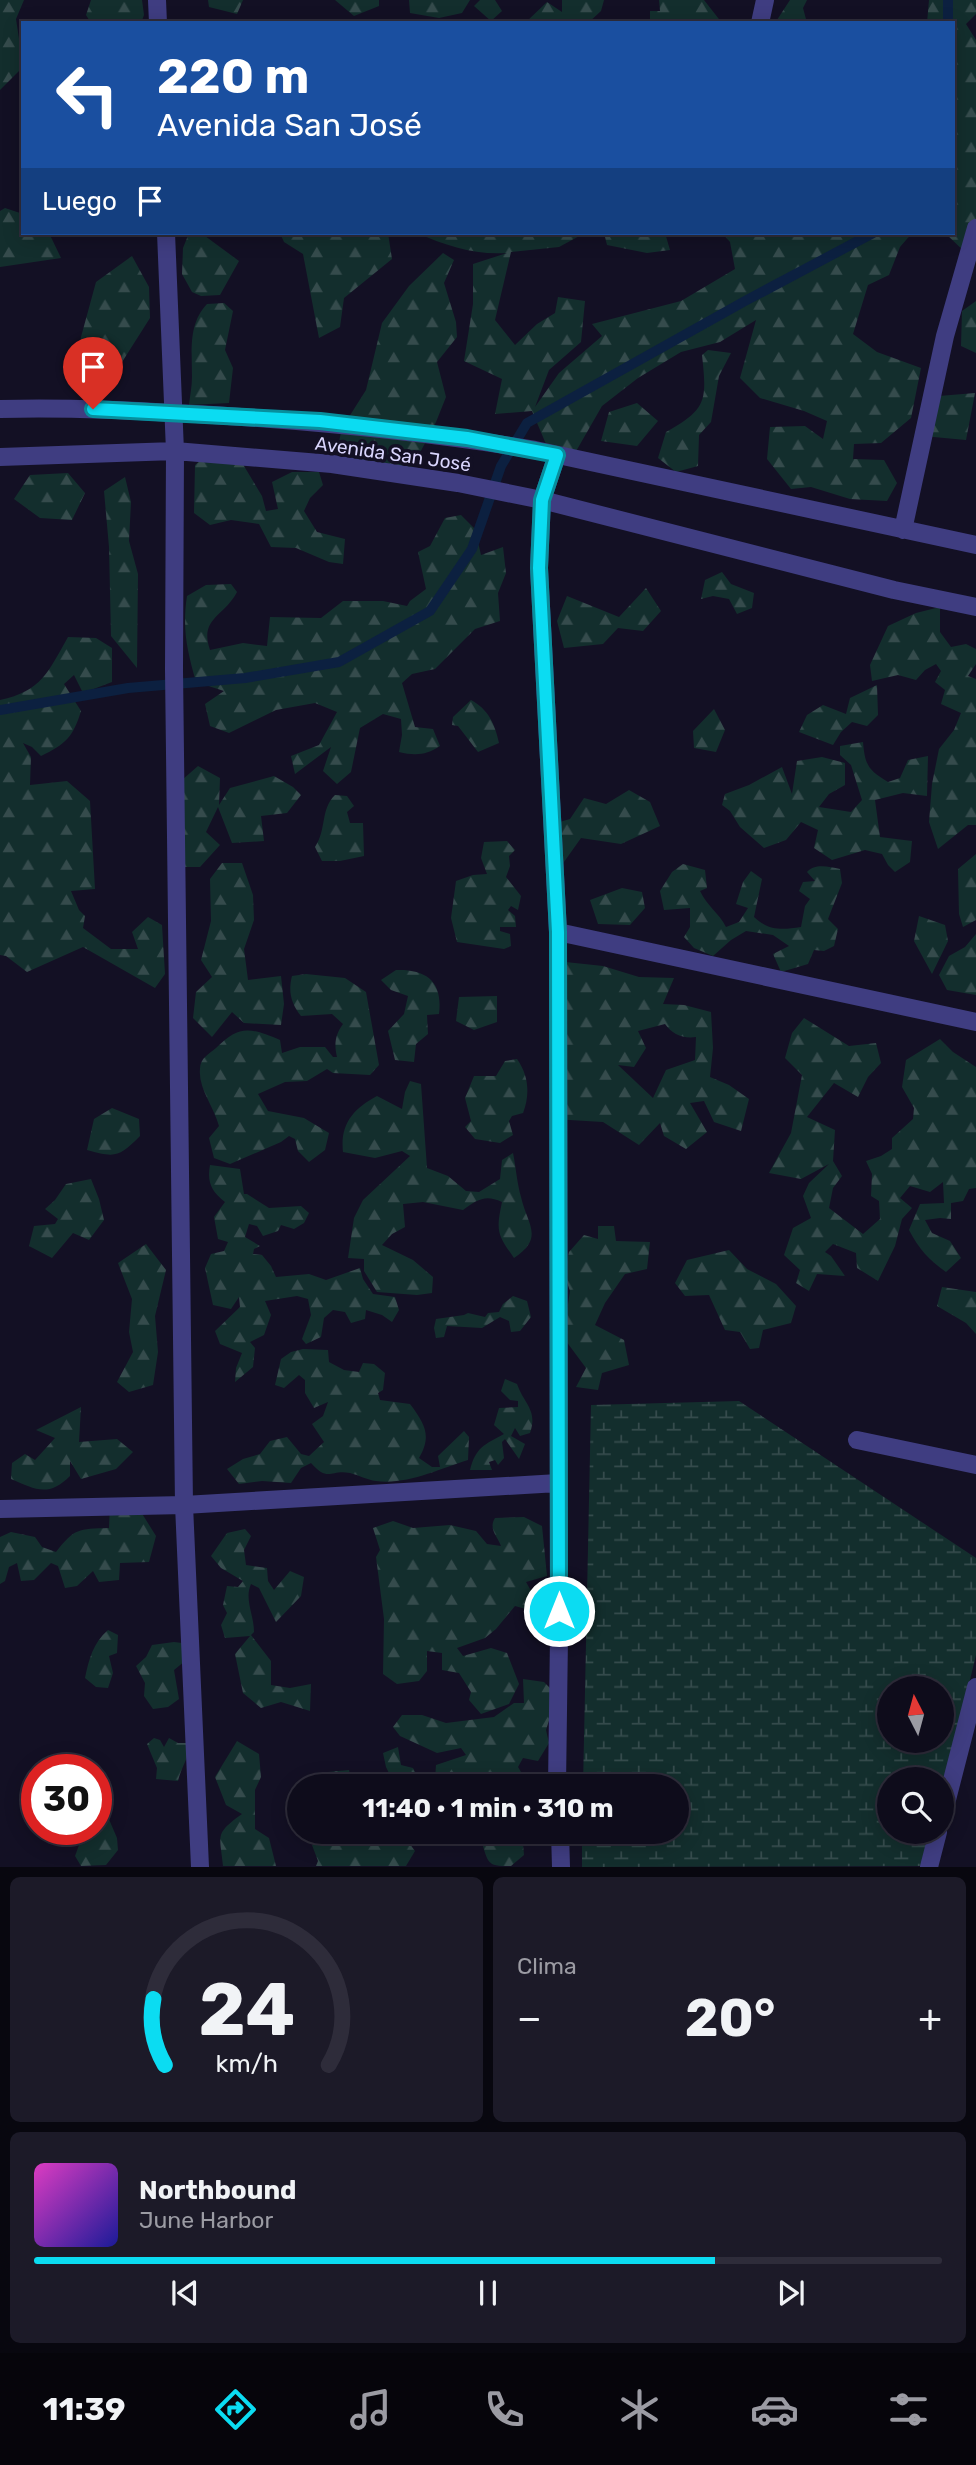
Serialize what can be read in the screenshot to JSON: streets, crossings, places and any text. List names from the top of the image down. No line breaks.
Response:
{"streets":{"street":["Avenida San José"]},"north":"top","page":{"turn":["220 m","Avenida San José"],"then":"Luego","limit":"30","trip":"11:40 · 1 min · 310 m","tile":"Clima","heat":["−","20°","+"],"song":["Northbound","June Harbor"],"tabs":"11:39","gauge":["24","km/h"]}}
